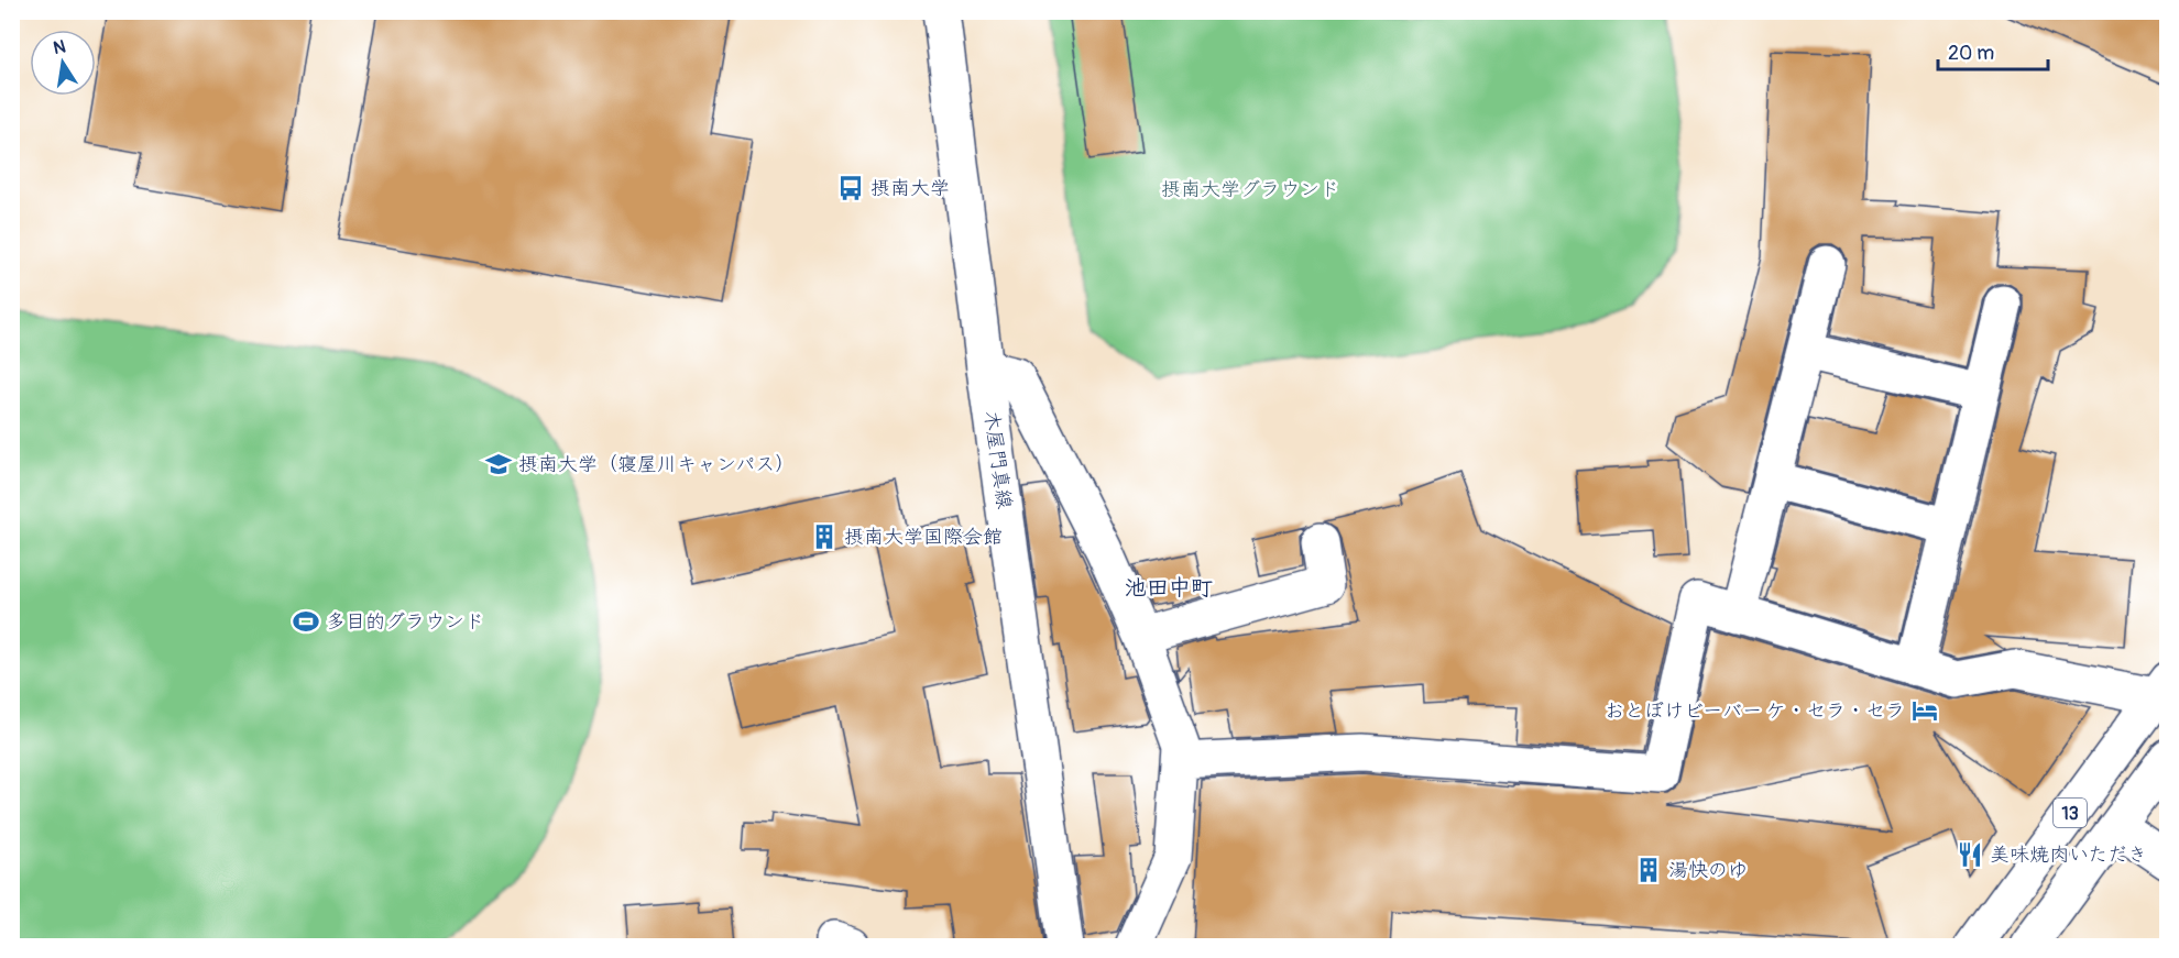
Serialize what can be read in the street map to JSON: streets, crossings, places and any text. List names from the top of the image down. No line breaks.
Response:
{"streets":{"street":["木屋門真線","13"]},"districts":["池田中町"],"parks":["摂南大学グラウンド"],"places":{"bus stop":["摂南大学"],"school or university":["摂南大学（寝屋川キャンパス）"],"building":["摂南大学国際会館","湯快のゆ"],"sports":["多目的グラウンド"],"hotel":["おとぼけビーバー ケ・セラ・セラ"],"restaurant":["美味焼肉いただき"]},"scale_bar":"20 m","north":"top"}
